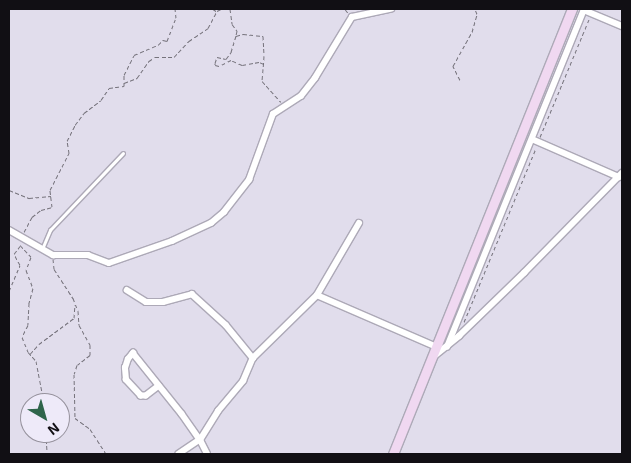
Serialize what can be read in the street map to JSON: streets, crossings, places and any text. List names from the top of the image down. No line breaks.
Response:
{"north":"bottom right"}
